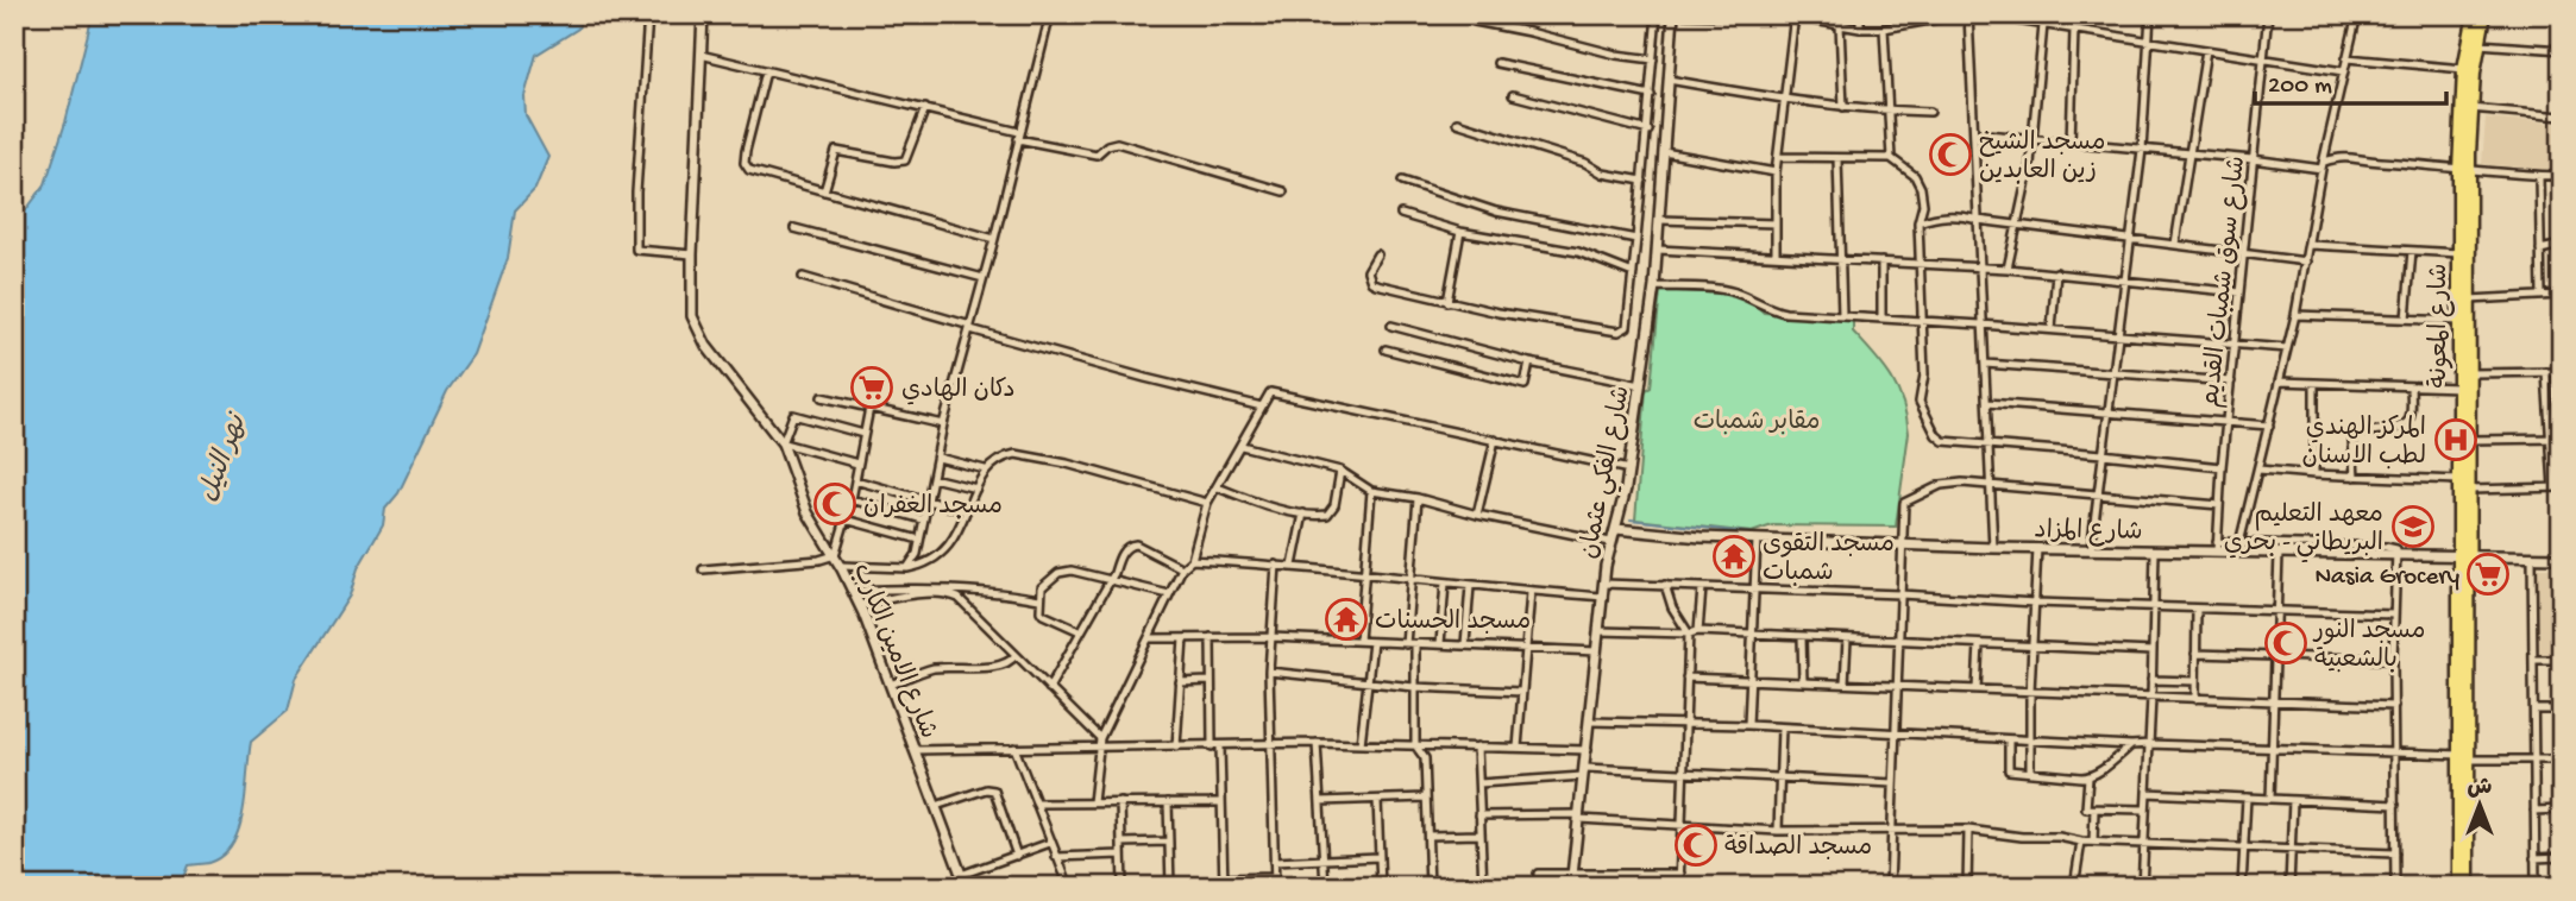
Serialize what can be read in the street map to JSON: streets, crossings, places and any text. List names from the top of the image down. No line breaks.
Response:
{"streets":{"highway":["شارع المعونة"],"street":["شارع سوق شمبات القديم","شارع الفكي عثمان","شارع المزاد","شارع الامين الكارب"]},"crossings":[["شارع سوق شمبات القديم","شارع المزاد"],["شارع المعونة","شارع المزاد"],["شارع الفكي عثمان","شارع المزاد"]],"water":["نهر النيل"],"parks":["مقابر شمبات"],"places":{"mosque":["مسجد الشيخ زين العابدين","مسجد الغفران","مسجد النور بالشعبية","مسجد الصداقة"],"supermarket":["دكان الهادي","Nasia Grocery"],"hospital":["المركز الهندي لطب الاسنان"],"school or university":["معهد التعليم البريطاني - بحري"],"temple":["مسجد التقوى شمبات","مسجد الحسنات"]},"scale_bar":"200 m","north":"top"}
